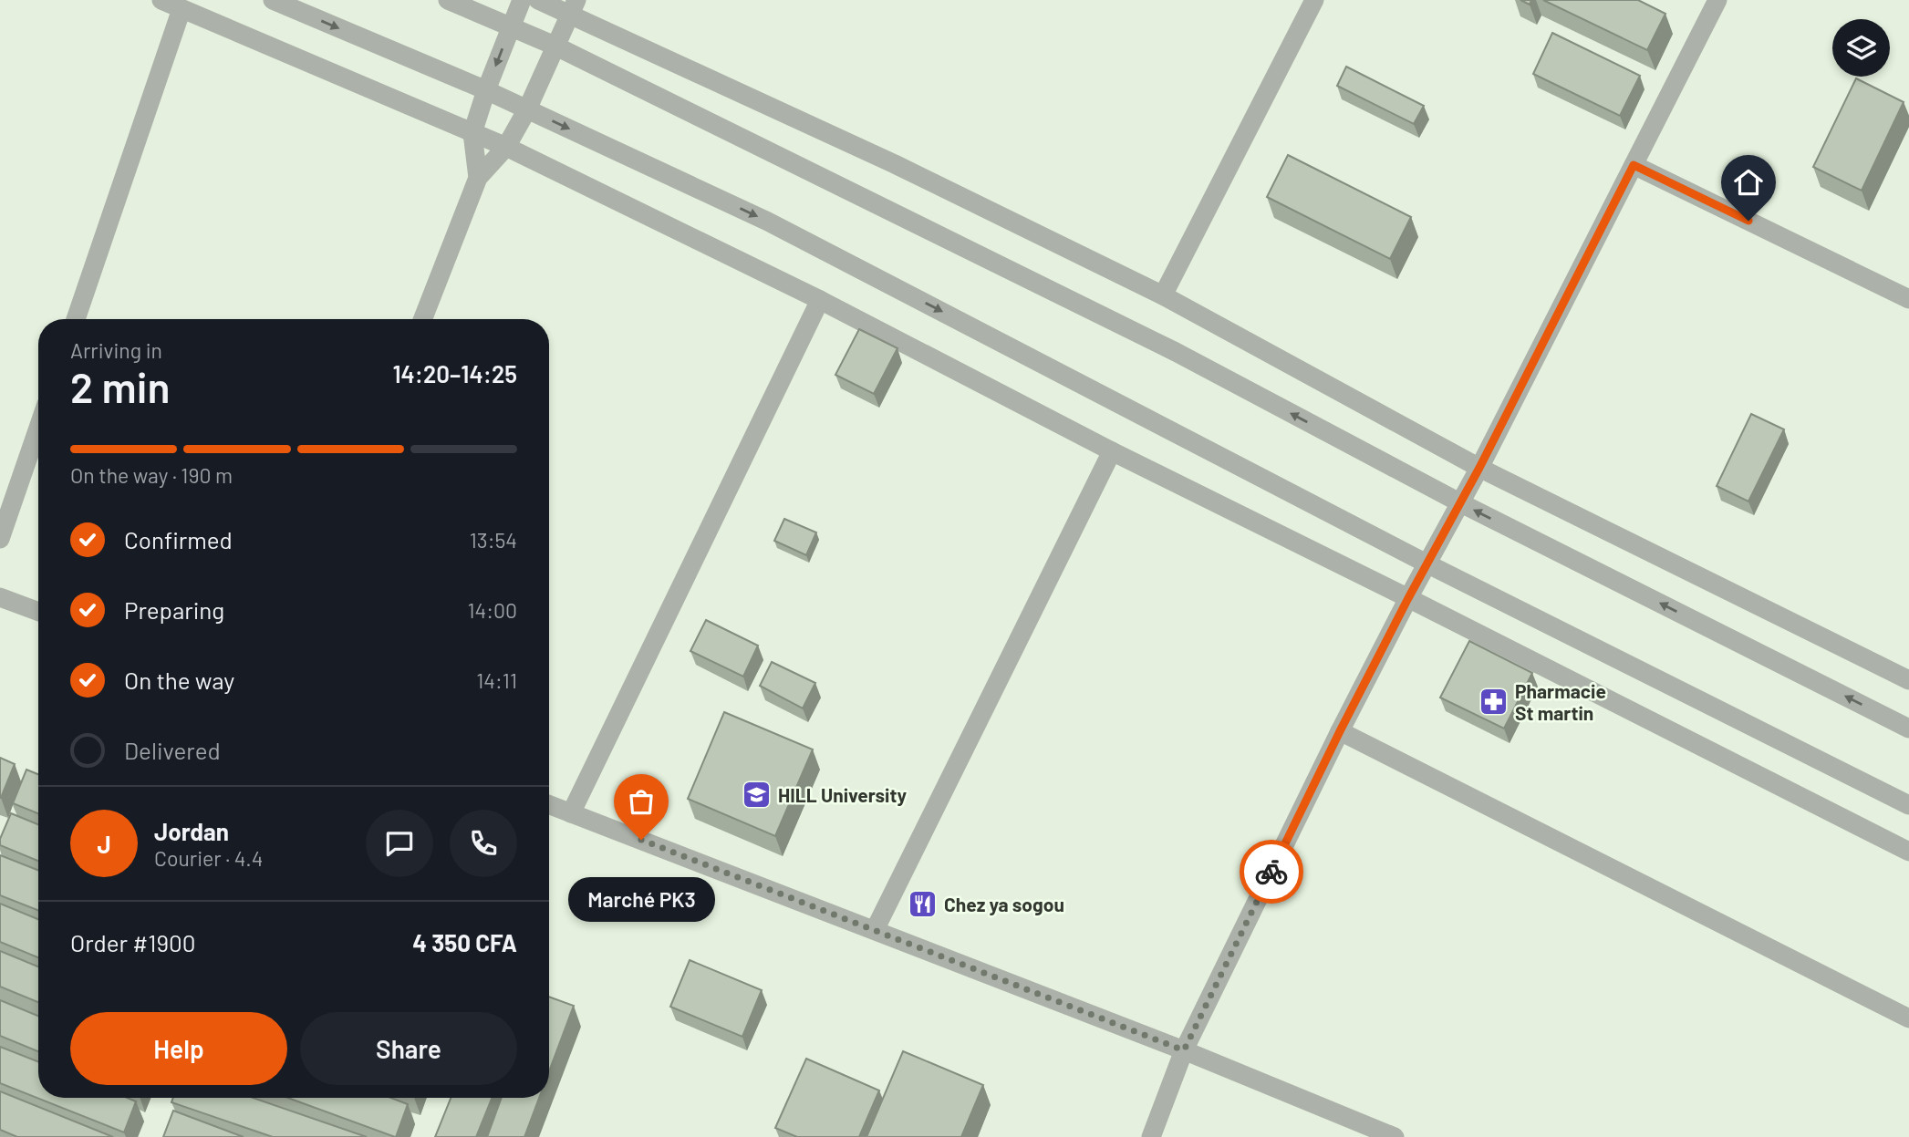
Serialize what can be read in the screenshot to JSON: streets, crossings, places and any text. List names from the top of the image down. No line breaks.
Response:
{"places":{"pharmacy":["Pharmacie St martin"],"school or university":["HILL University"],"other":["Marché PK3"],"restaurant":["Chez ya sogou"]},"page":{"heading":["2 min","Arriving in","14:20–14:25"],"panel":["Jordan","Courier · 4.4","Order #1900","4 350 CFA"],"bar":"On the way · 190 m","list":[["Confirmed","13:54"],["Preparing","14:00"],["On the way","14:11"],"Delivered"],"round":"J","bubble":"Marché PK3","buttons":["Help","Share"]}}
